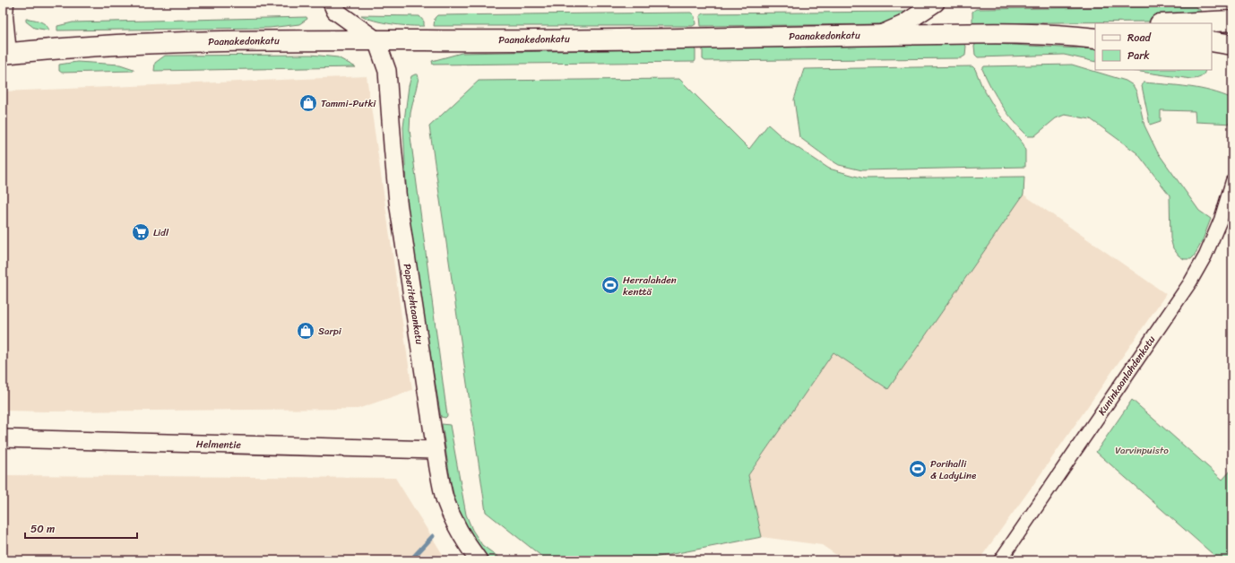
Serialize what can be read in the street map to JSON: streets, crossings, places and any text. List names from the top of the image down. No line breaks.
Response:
{"streets":{"main road":["Paanakedonkatu"],"street":["Paperitehtaankatu","Kuninkaanlahdenkatu","Helmentie"]},"crossings":[["Paanakedonkatu","Paperitehtaankatu"],["Paperitehtaankatu","Helmentie"]],"parks":["Varvinpuisto"],"places":{"shop":["Tammi-Putki","Sarpi"],"supermarket":["Lidl"],"sports":["Herralahden kenttä","Porihalli & LadyLine"]},"legend":["Road","Park"],"scale_bar":"50 m"}
